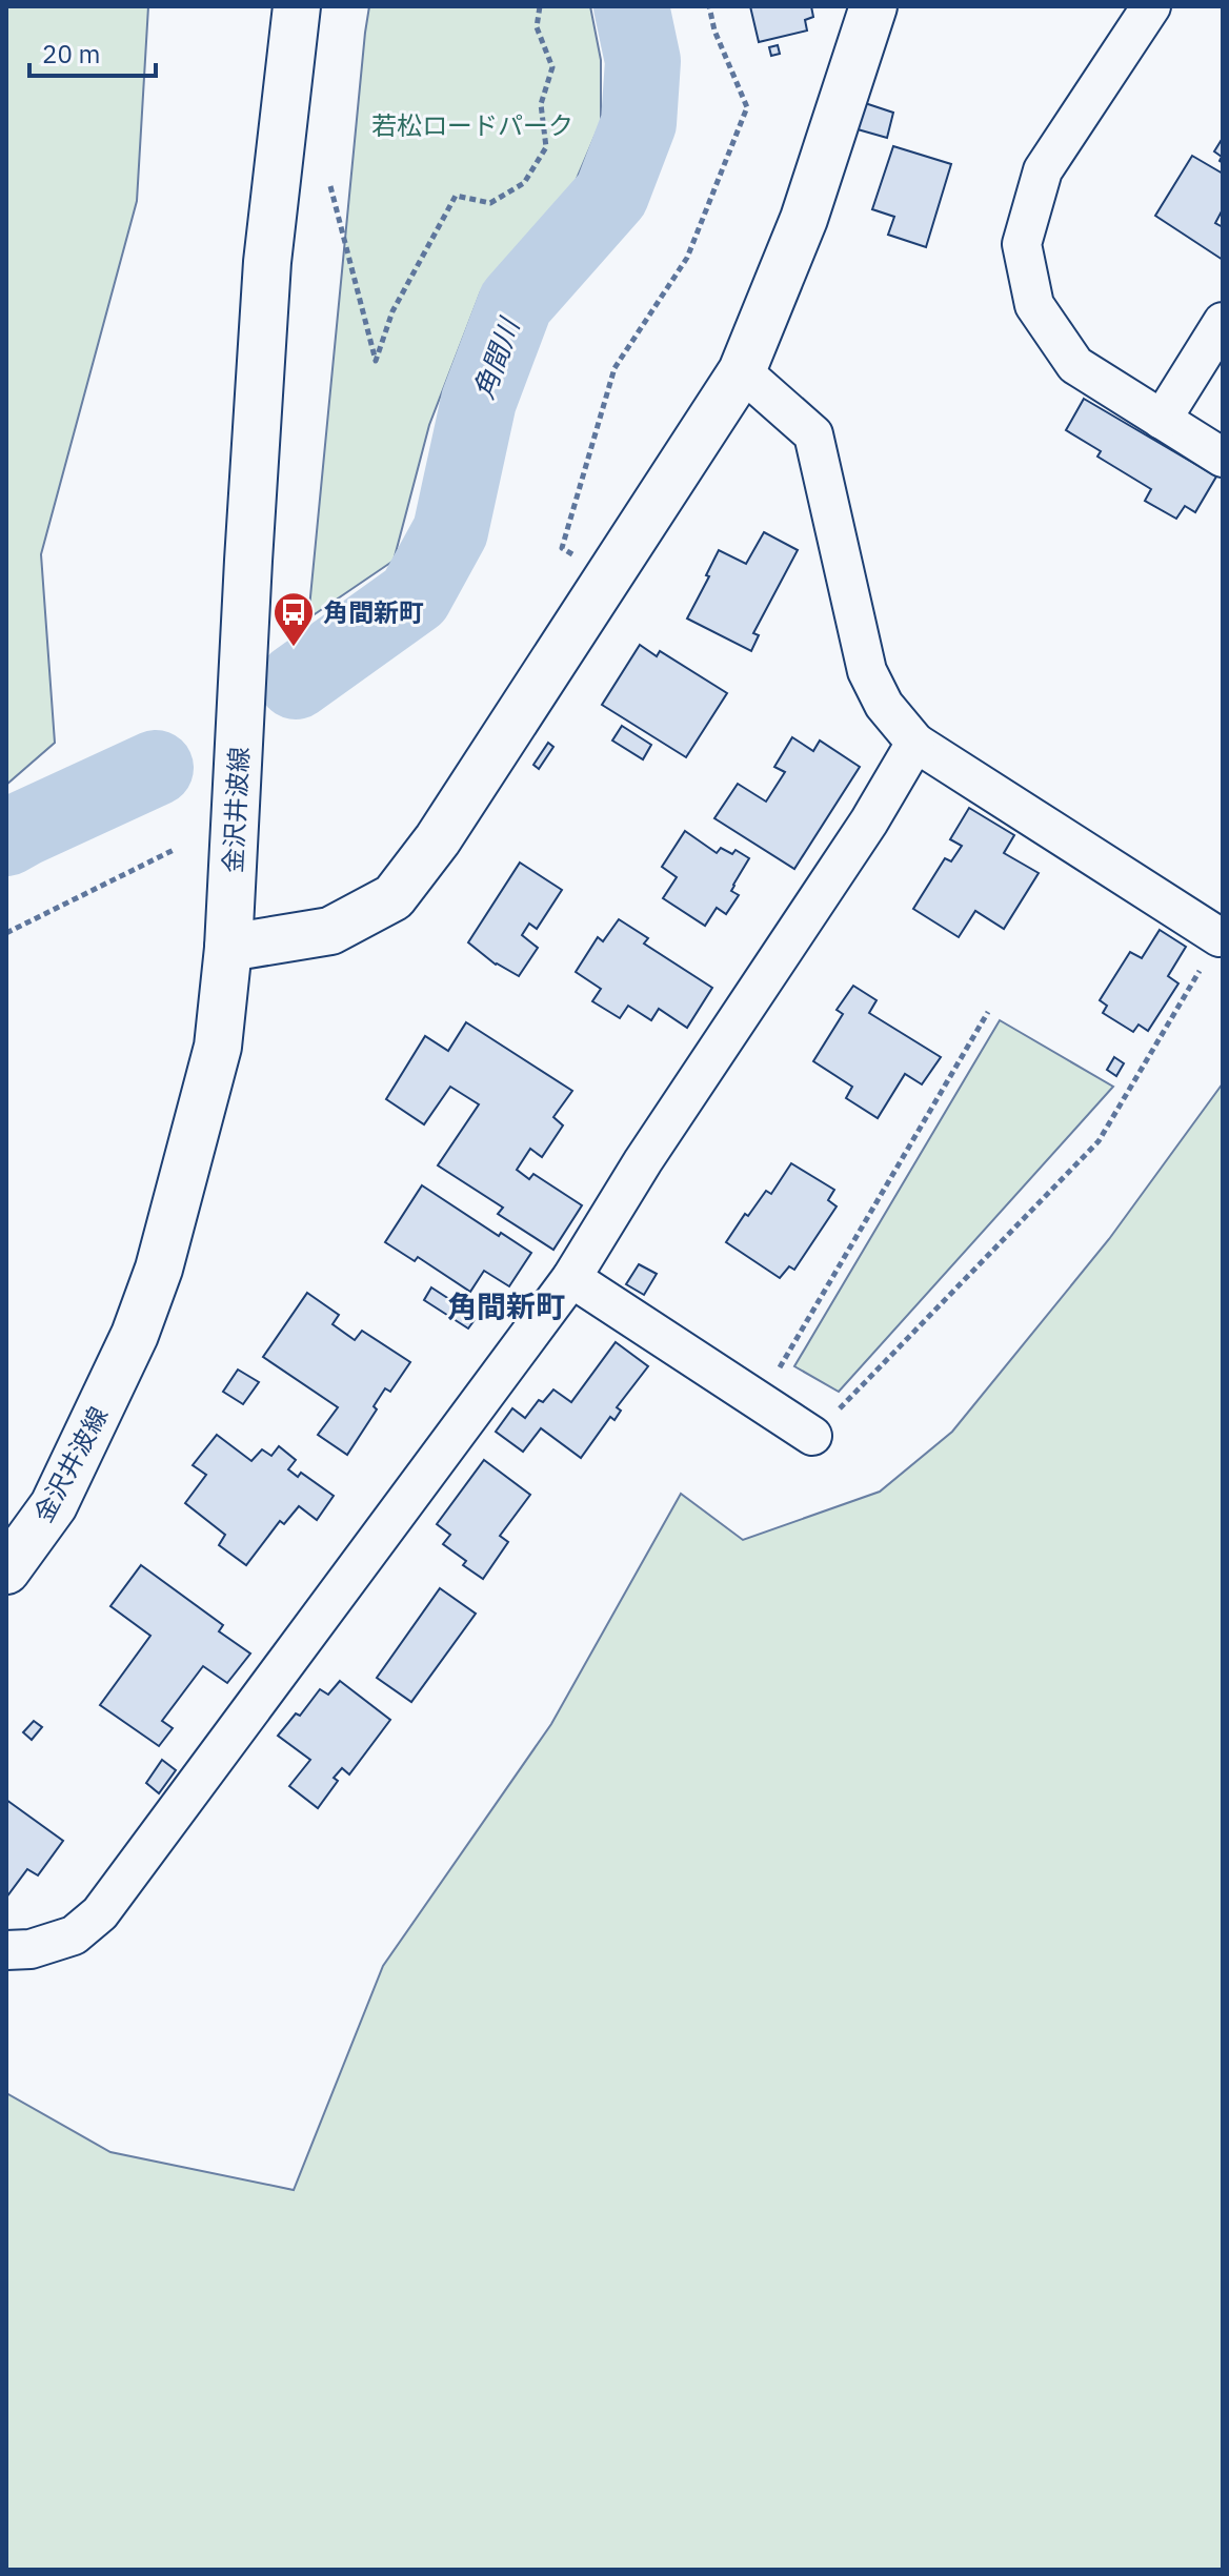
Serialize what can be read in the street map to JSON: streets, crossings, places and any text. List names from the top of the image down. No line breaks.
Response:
{"streets":{"main road":["金沢井波線"]},"districts":["角間新町"],"water":["角間川"],"parks":["若松ロードパーク"],"places":{"bus stop":["角間新町"]},"scale_bar":"20 m"}
